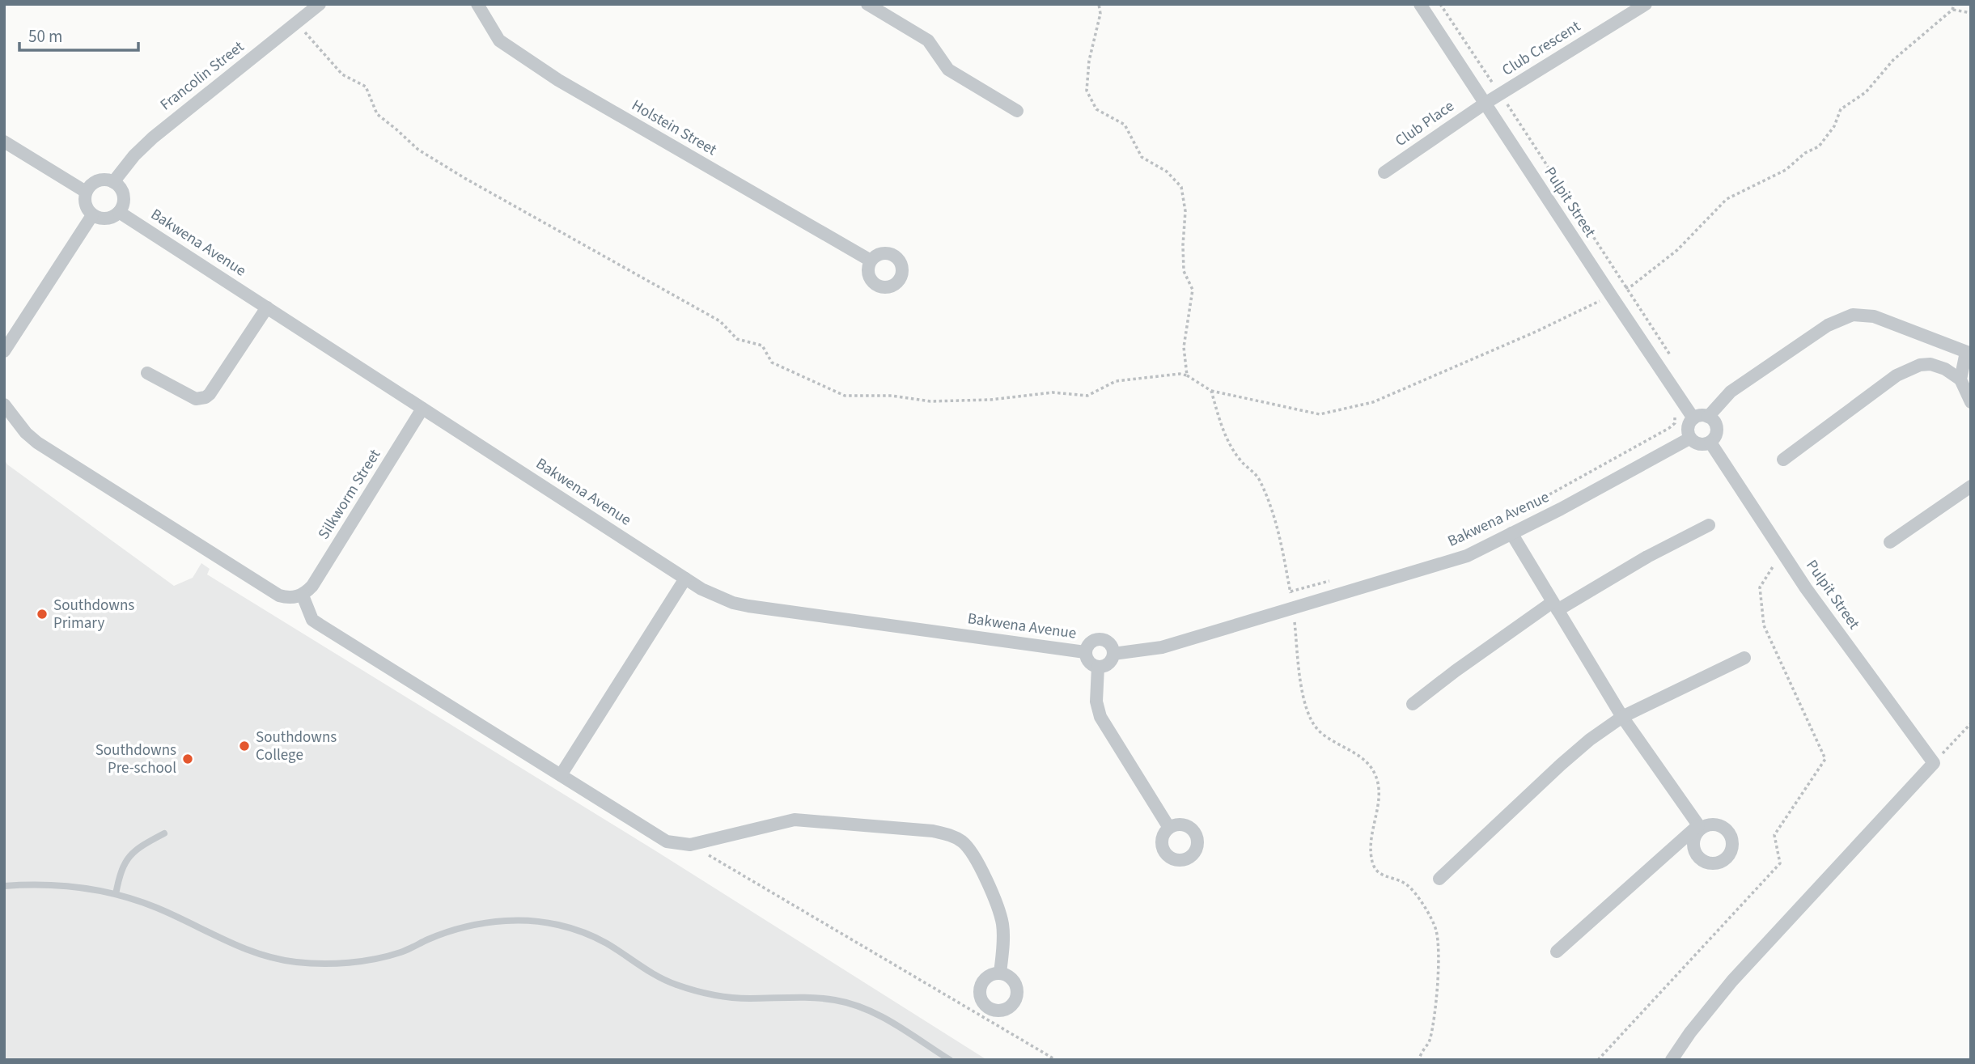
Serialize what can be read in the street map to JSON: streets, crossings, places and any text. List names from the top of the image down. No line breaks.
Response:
{"streets":{"street":["Club Crescent","Francolin Street","Club Place","Holstein Street","Pulpit Street","Bakwena Avenue","Silkworm Street"]},"crossings":[["Club Crescent","Club Place"],["Club Crescent","Pulpit Street"],["Francolin Street","Bakwena Avenue"],["Club Place","Pulpit Street"],["Pulpit Street","Bakwena Avenue"],["Bakwena Avenue","Silkworm Street"]],"places":["Southdowns Primary","Southdowns College","Southdowns Pre-school"],"scale_bar":"50 m"}
